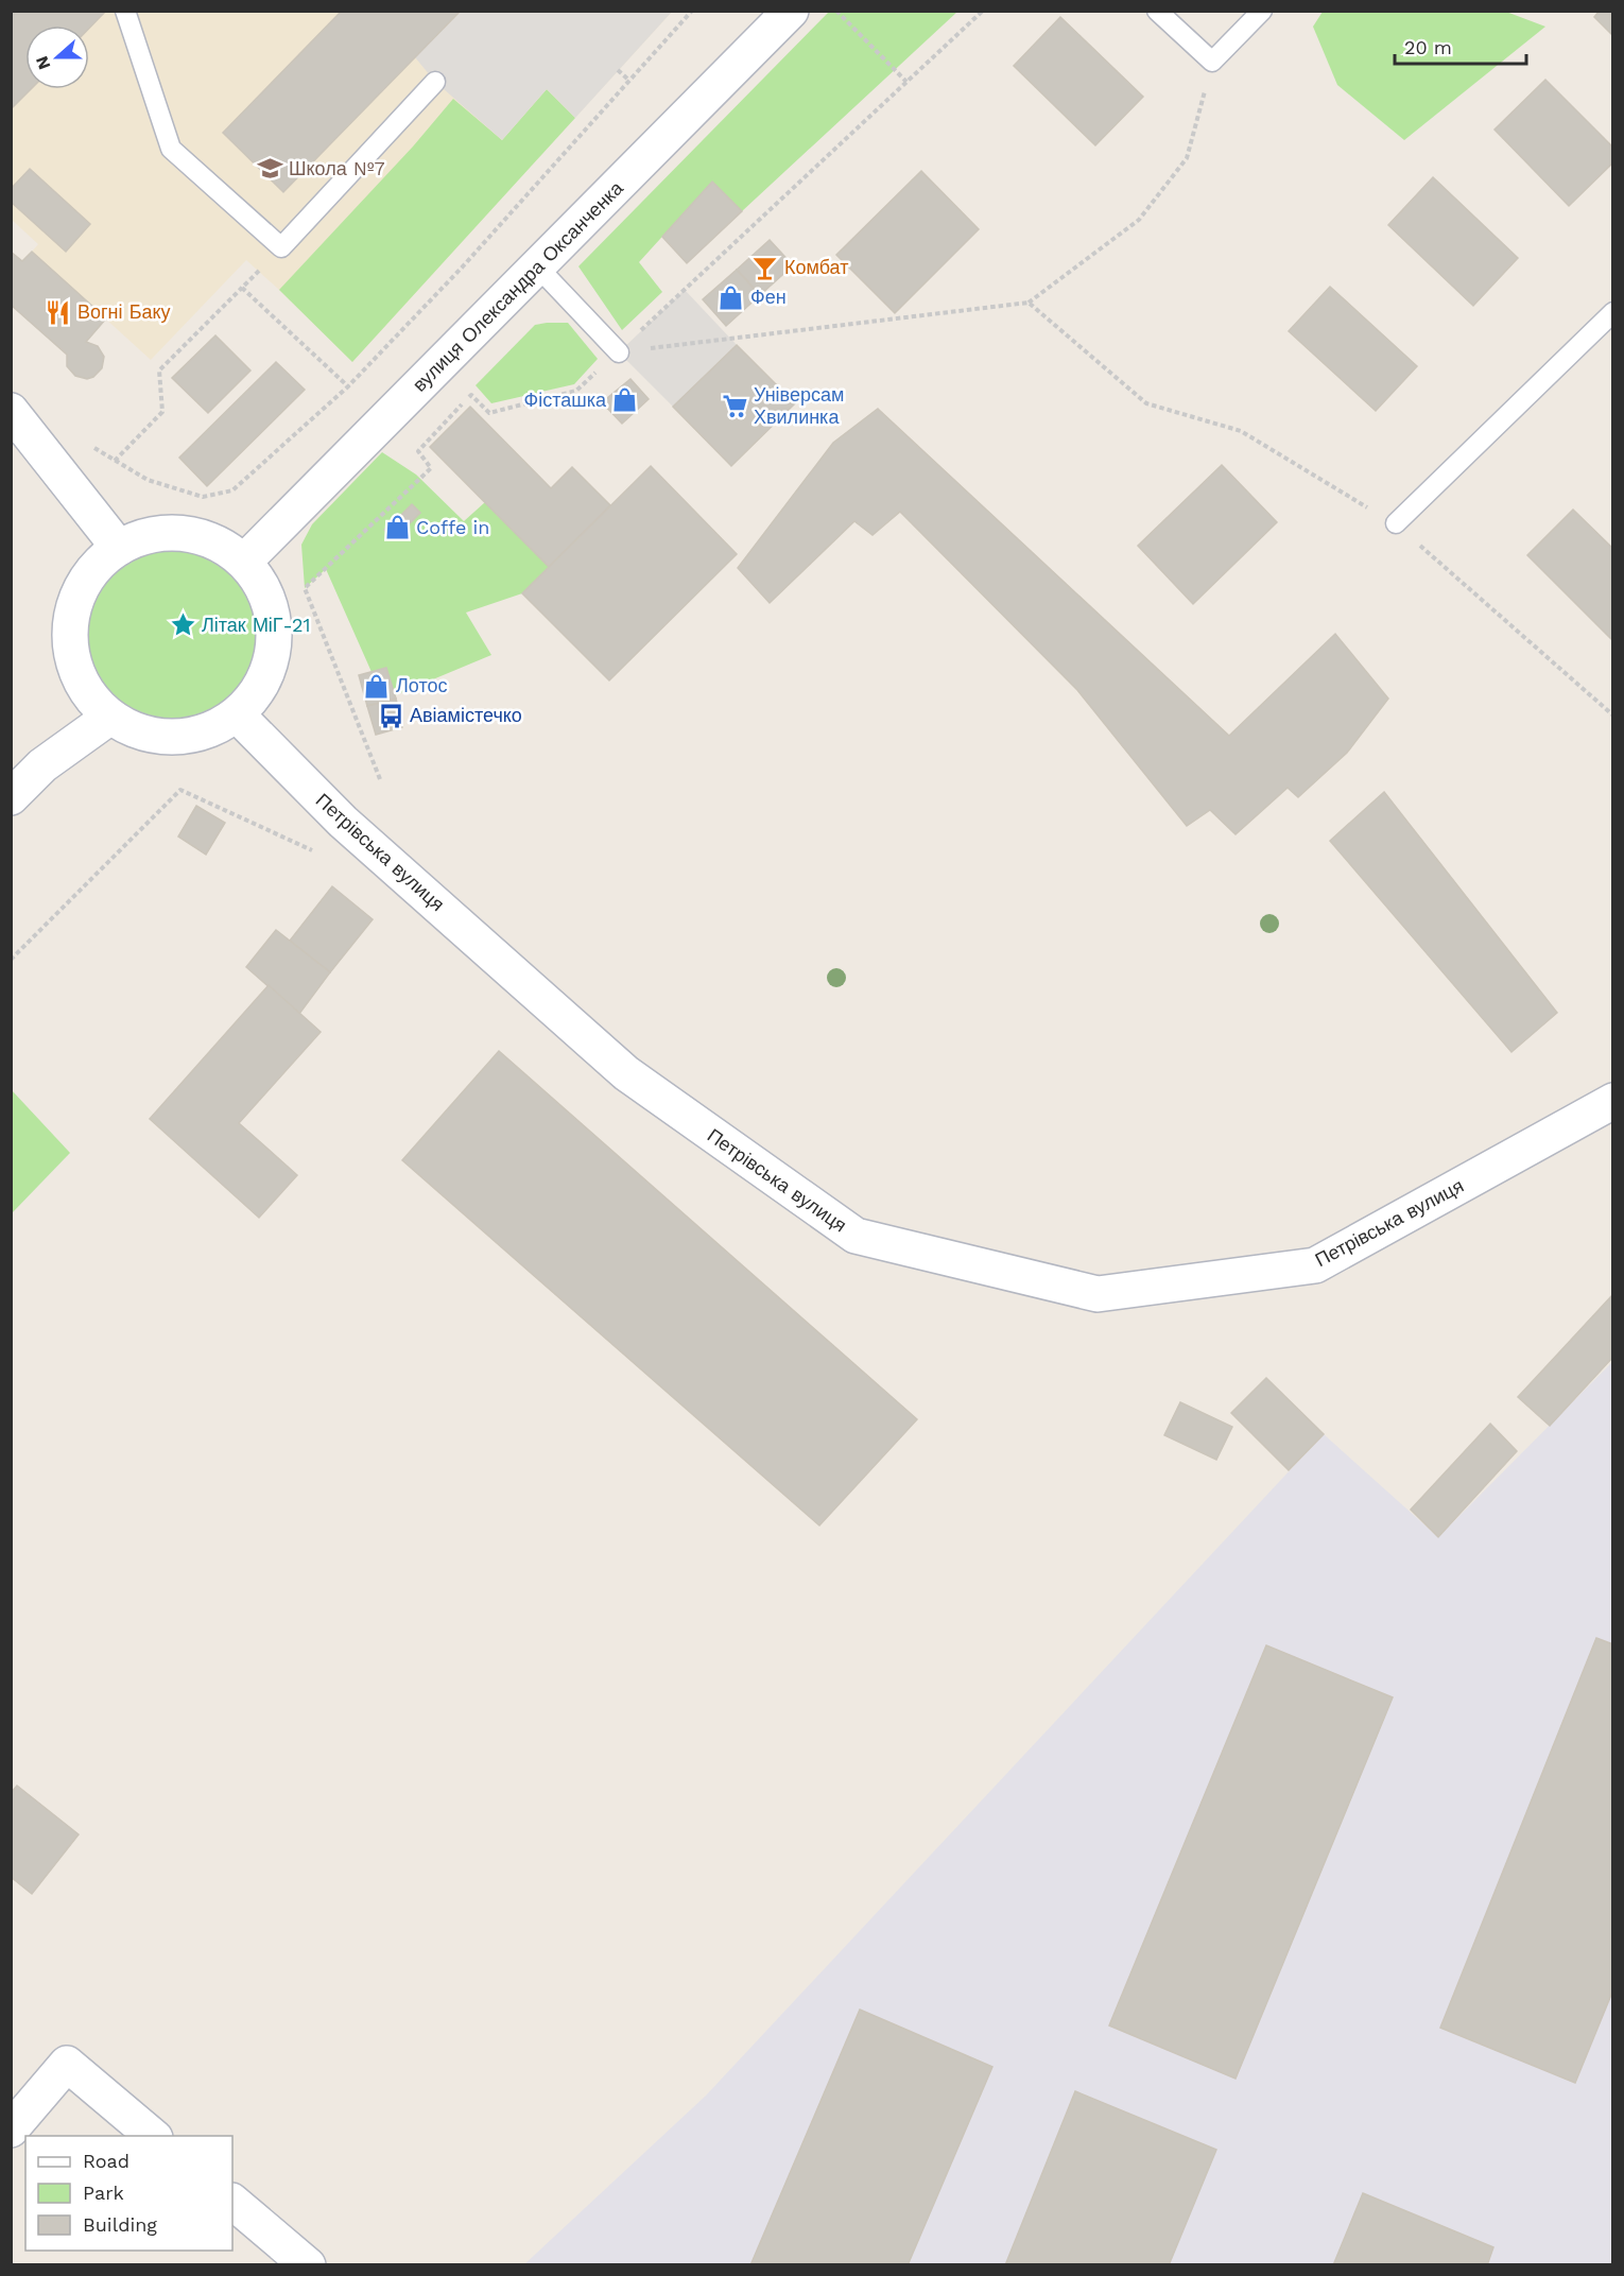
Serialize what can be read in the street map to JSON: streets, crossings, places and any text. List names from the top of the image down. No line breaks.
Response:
{"streets":{"street":["вулиця Олександра Оксанченка","Петрівська вулиця"]},"crossings":[["вулиця Олександра Оксанченка","Петрівська вулиця"]],"places":{"school or university":["Школа №7"],"bar":["Комбат"],"shop":["Фен","Фісташка","Coffe in","Лотос"],"restaurant":["Вогні Баку"],"supermarket":["Універсам Хвилинка"],"place":["Літак МіГ-21"],"bus stop":["Авіамістечко"]},"legend":["Road","Park","Building"],"scale_bar":"20 m","north":"left"}
